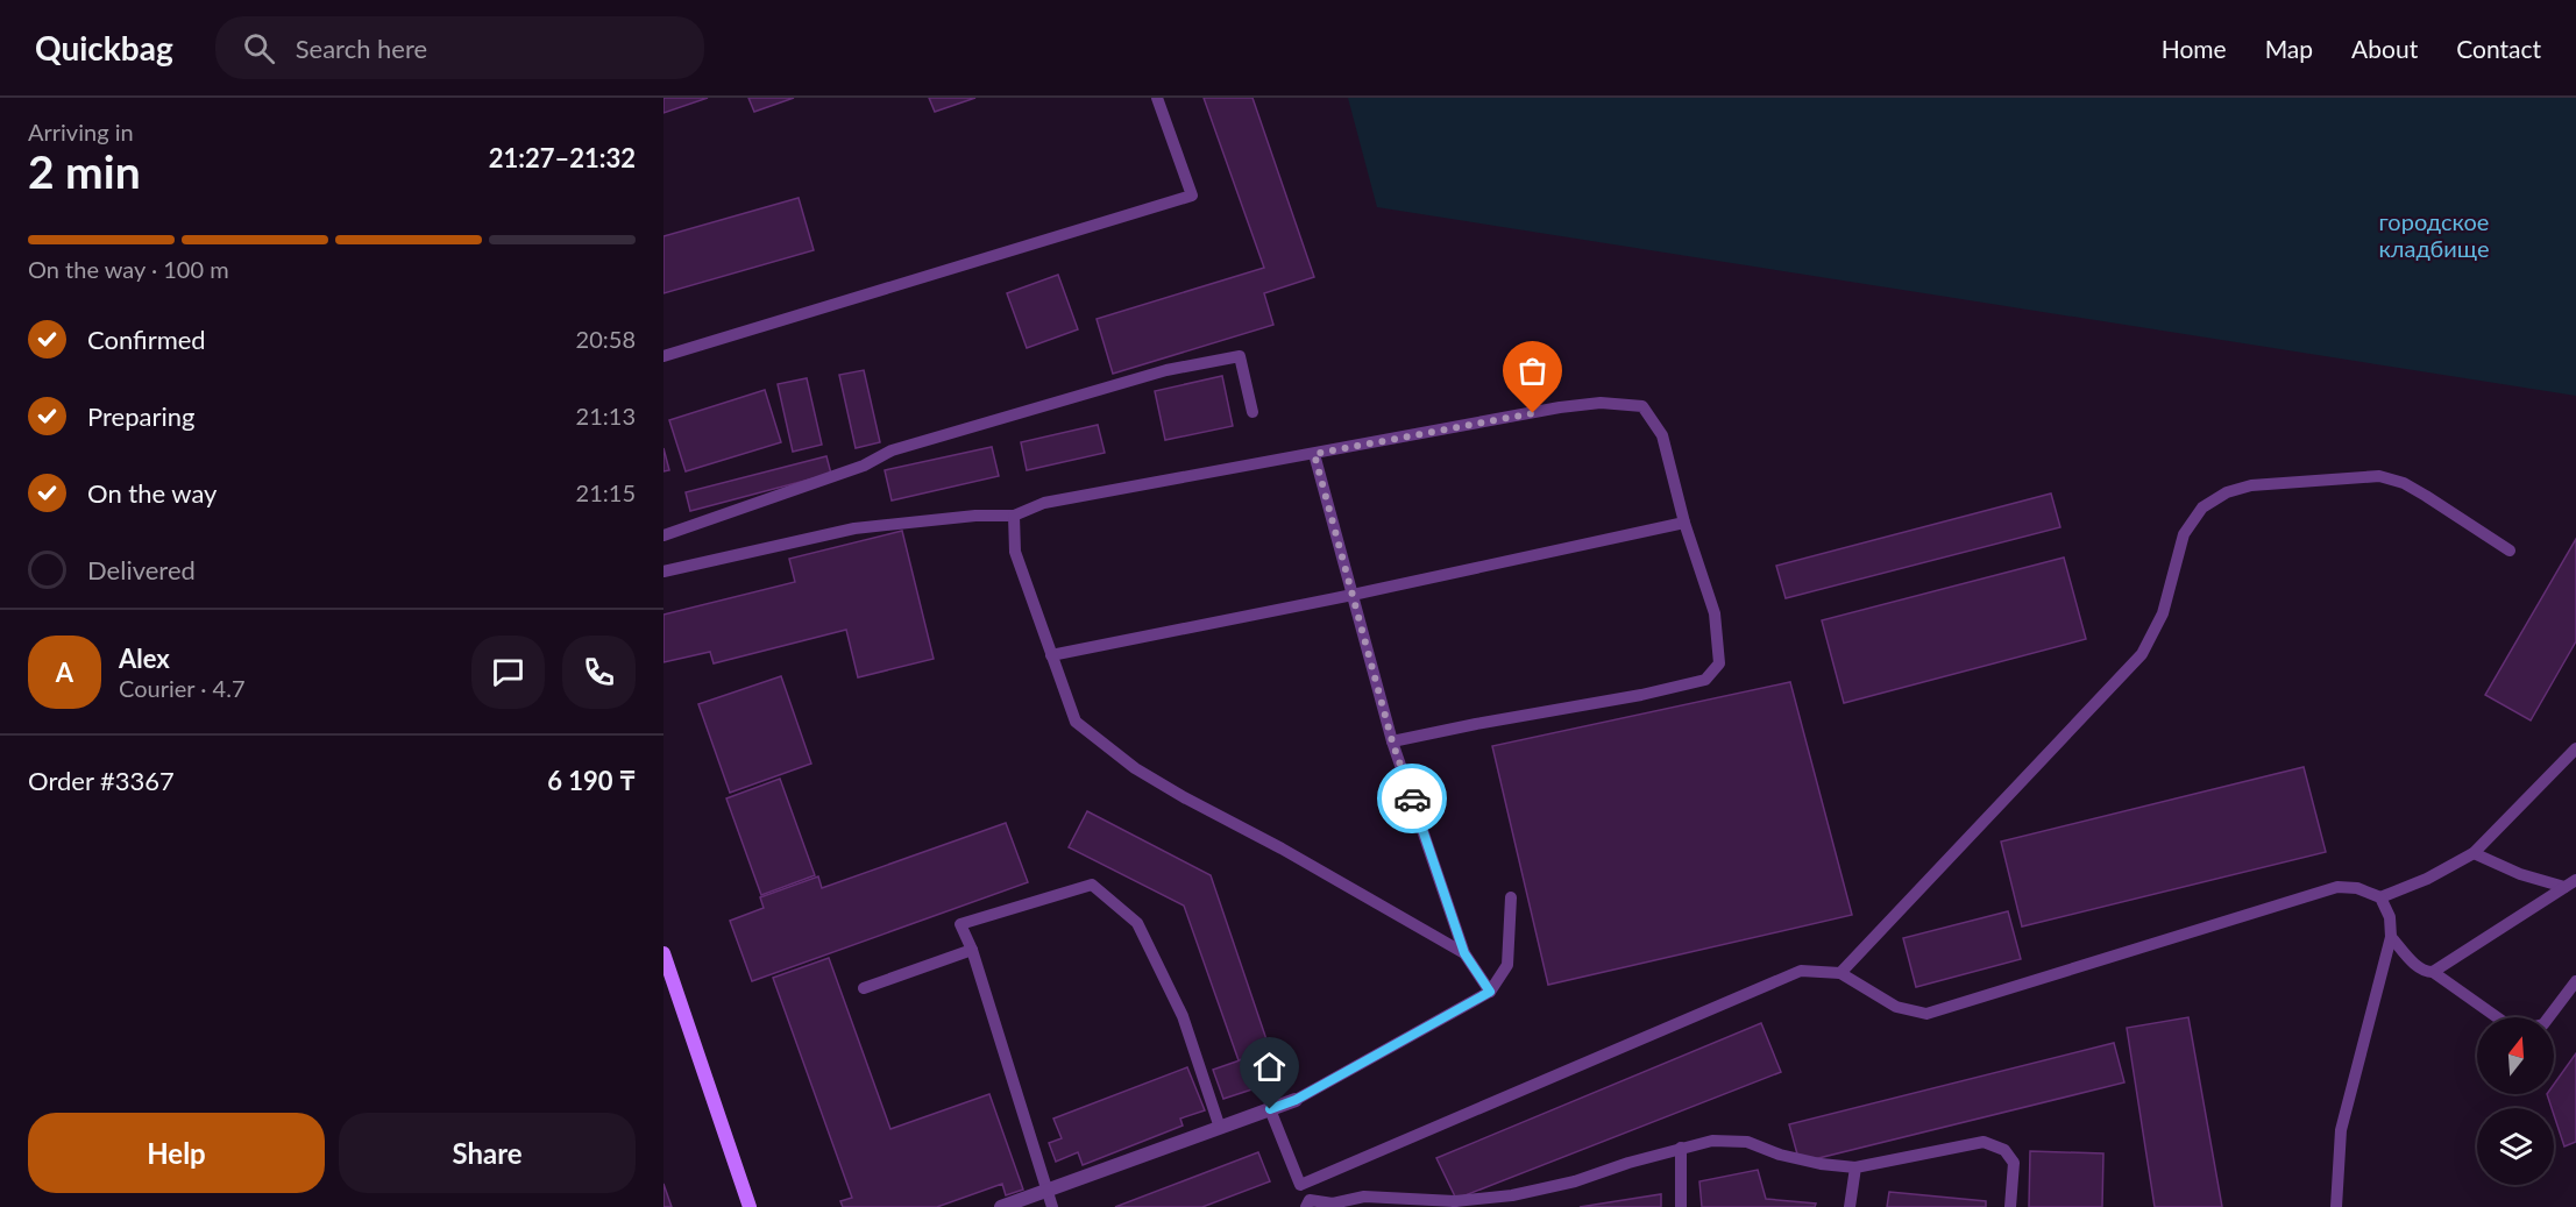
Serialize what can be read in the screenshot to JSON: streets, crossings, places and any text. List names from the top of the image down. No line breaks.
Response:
{"parks":["городское кладбище"],"north":"top","page":{"header":"Quickbag","search":"Search here","nav":["Home","Map","About","Contact"],"heading":["2 min","Arriving in","21:27–21:32"],"panel":["Alex","Courier · 4.7","Order #3367","6 190 ₸"],"bar":"On the way · 100 m","list":[["Confirmed","20:58"],["Preparing","21:13"],["On the way","21:15"],"Delivered"],"round":"A","buttons":["Help","Share"]}}
